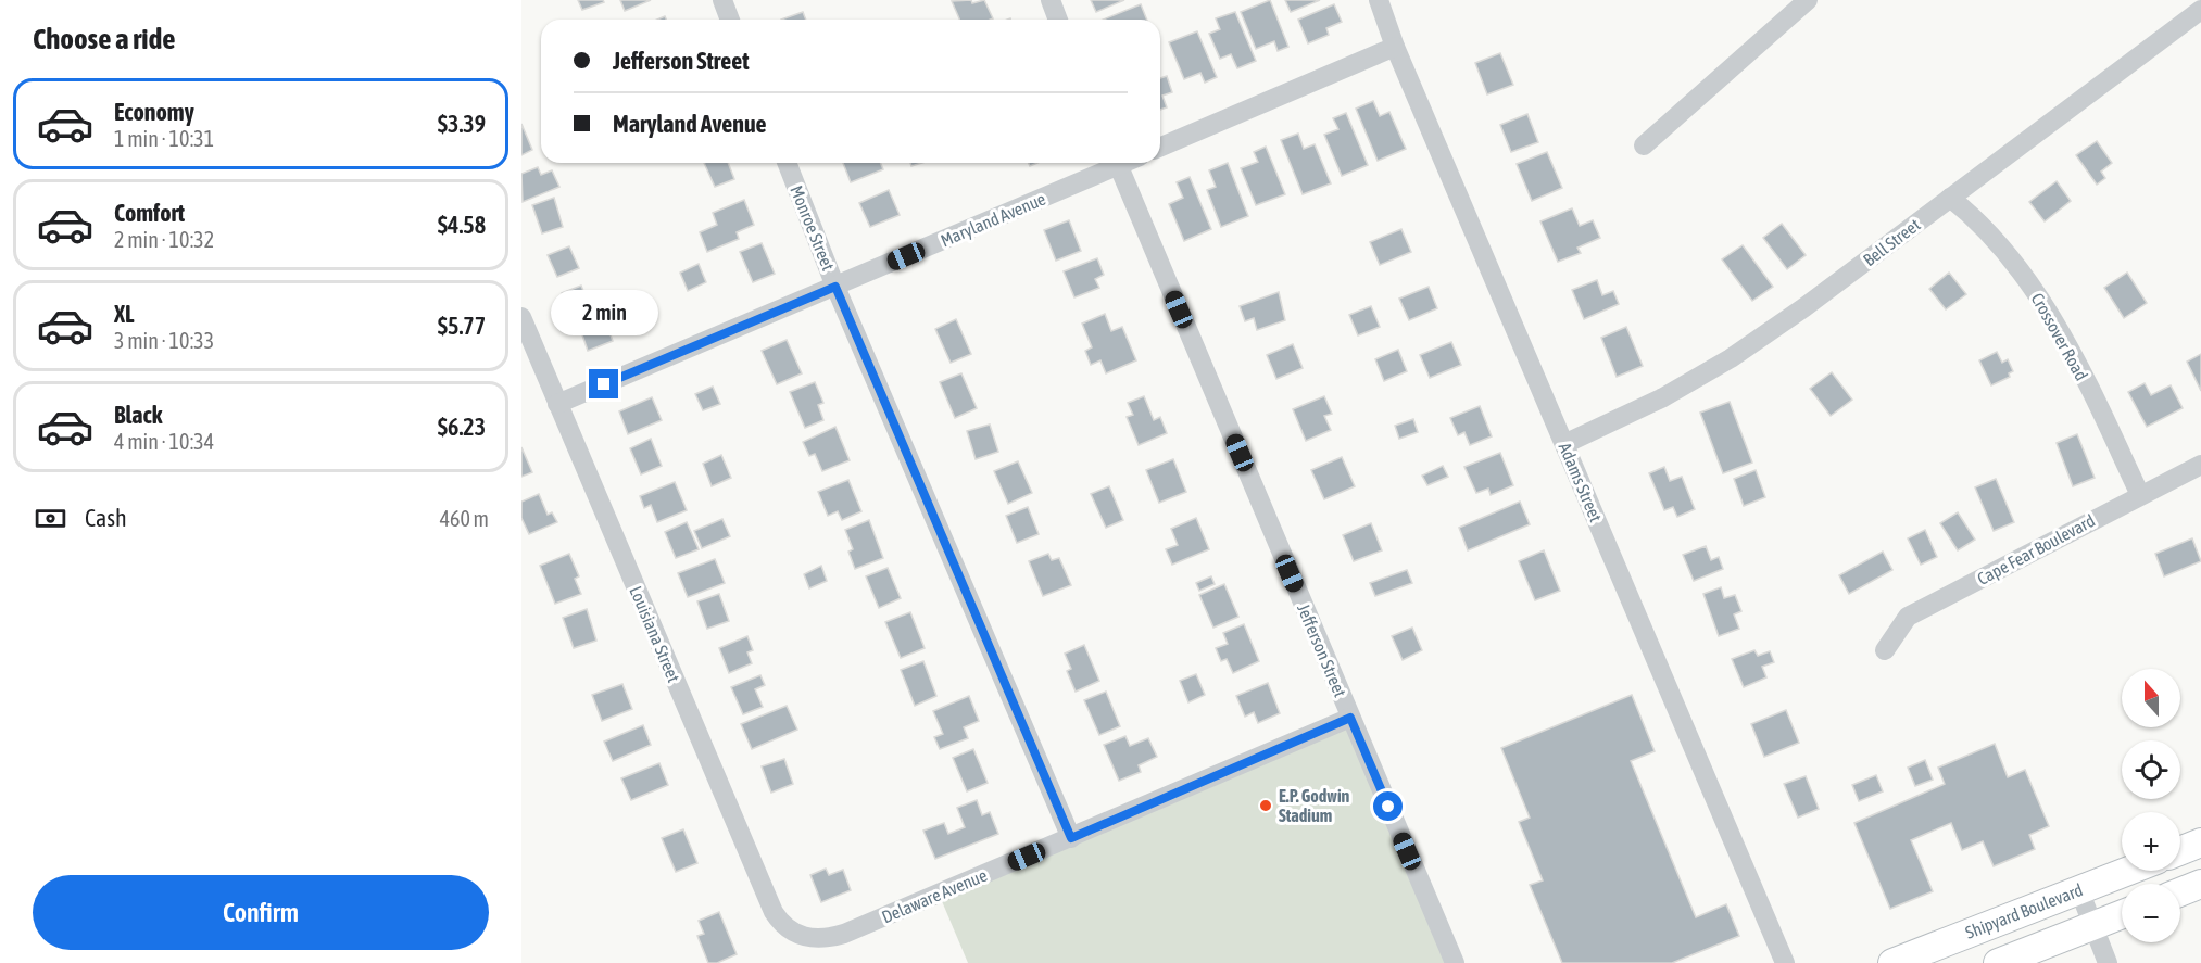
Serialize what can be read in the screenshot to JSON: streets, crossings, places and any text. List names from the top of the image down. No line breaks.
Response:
{"streets":{"main road":["Shipyard Boulevard"],"street":["Maryland Avenue","Monroe Street","Bell Street","Crossover Road","Adams Street","Cape Fear Boulevard","Louisiana Street","Jefferson Street","Delaware Avenue"]},"crossings":[["Maryland Avenue","Monroe Street"],["Maryland Avenue","Louisiana Street"],["Monroe Street","Delaware Avenue"],["Bell Street","Crossover Road"],["Bell Street","Adams Street"],["Crossover Road","Cape Fear Boulevard"],["Louisiana Street","Delaware Avenue"],["Jefferson Street","Delaware Avenue"]],"places":["E.P. Godwin Stadium"],"north":"top","page":{"heading":"Choose a ride","banner":["Jefferson Street","Maryland Avenue"],"list":[{"name":"Economy","note":"1 min · 10:31","value":"$3.39"},{"name":"Comfort","note":"2 min · 10:32","value":"$4.58"},{"name":"XL","note":"3 min · 10:33","value":"$5.77"},{"name":"Black","note":"4 min · 10:34","value":"$6.23"}],"bubble":"2 min","pay":["Cash","460 m"],"map_buttons":["+","−"],"buttons":"Confirm"}}
